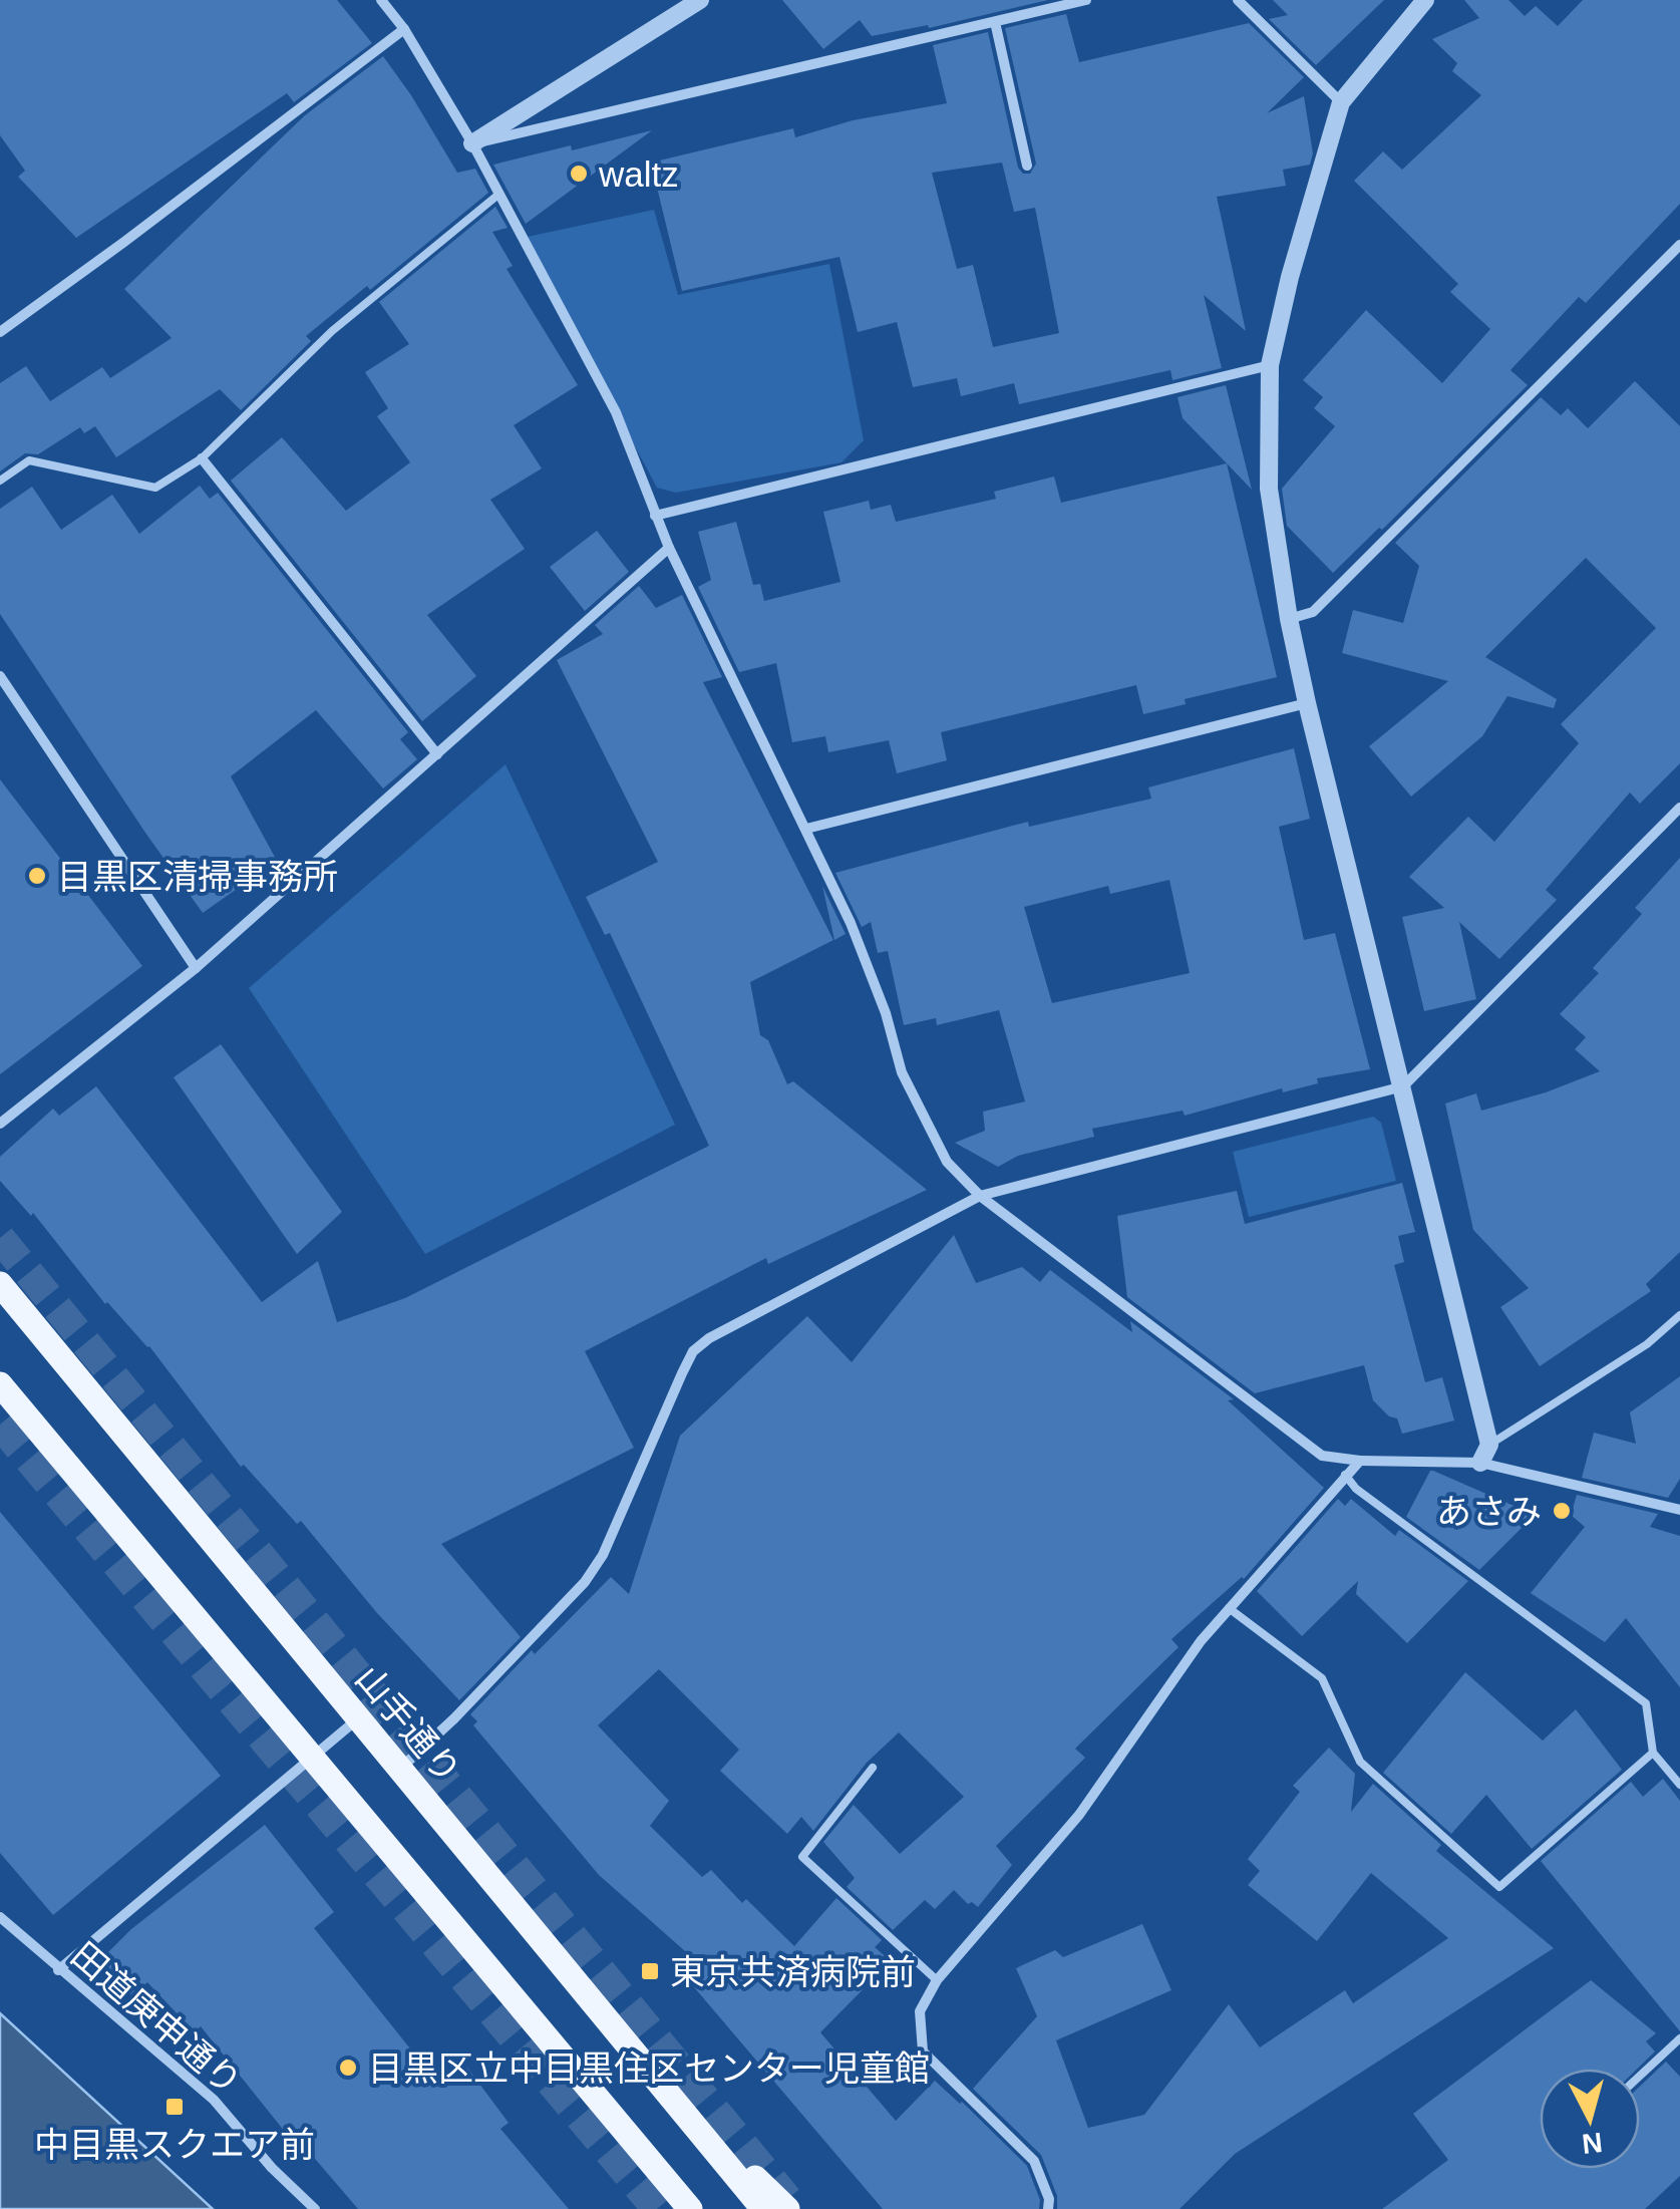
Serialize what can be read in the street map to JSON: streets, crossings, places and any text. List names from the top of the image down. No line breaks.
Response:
{"streets":{"main road":["山手通り"],"street":["田道庚申通り"]},"places":{"other":["waltz","目黒区清掃事務所","あさみ","目黒区立中目黒住区センター児童館"],"transit":["東京共済病院前","中目黒スクエア前"]},"north":"bottom"}
